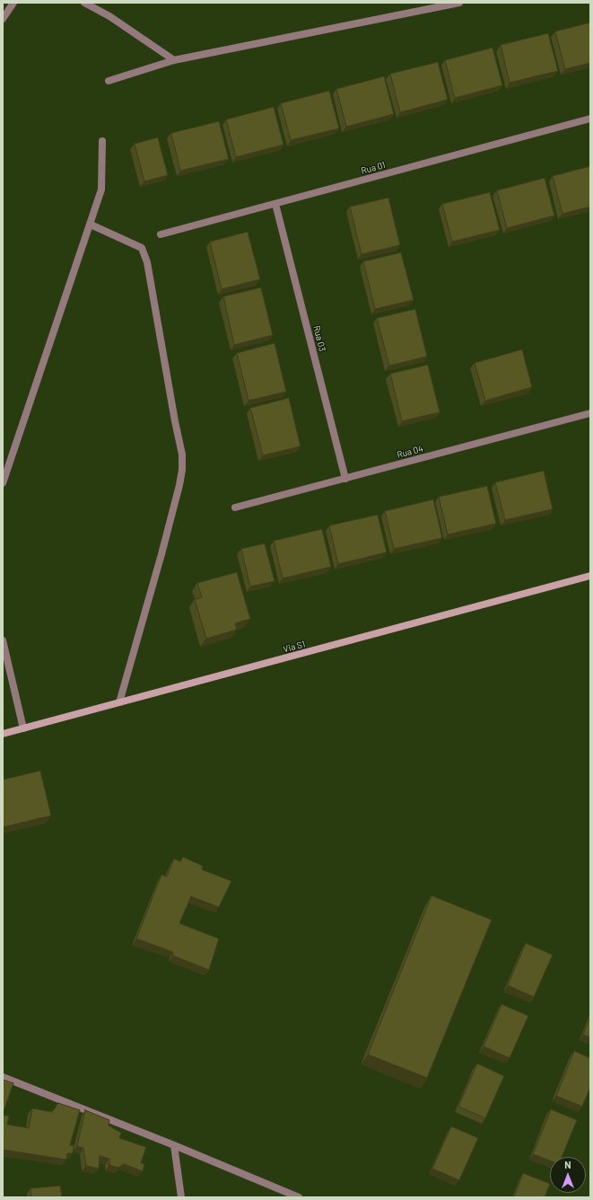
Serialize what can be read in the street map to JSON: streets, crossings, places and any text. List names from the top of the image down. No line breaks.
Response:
{"streets":{"street":["Rua 01","Rua 03","Rua 04","Via S1"]},"crossings":[["Rua 01","Rua 03"],["Rua 03","Rua 04"]],"north":"top"}
